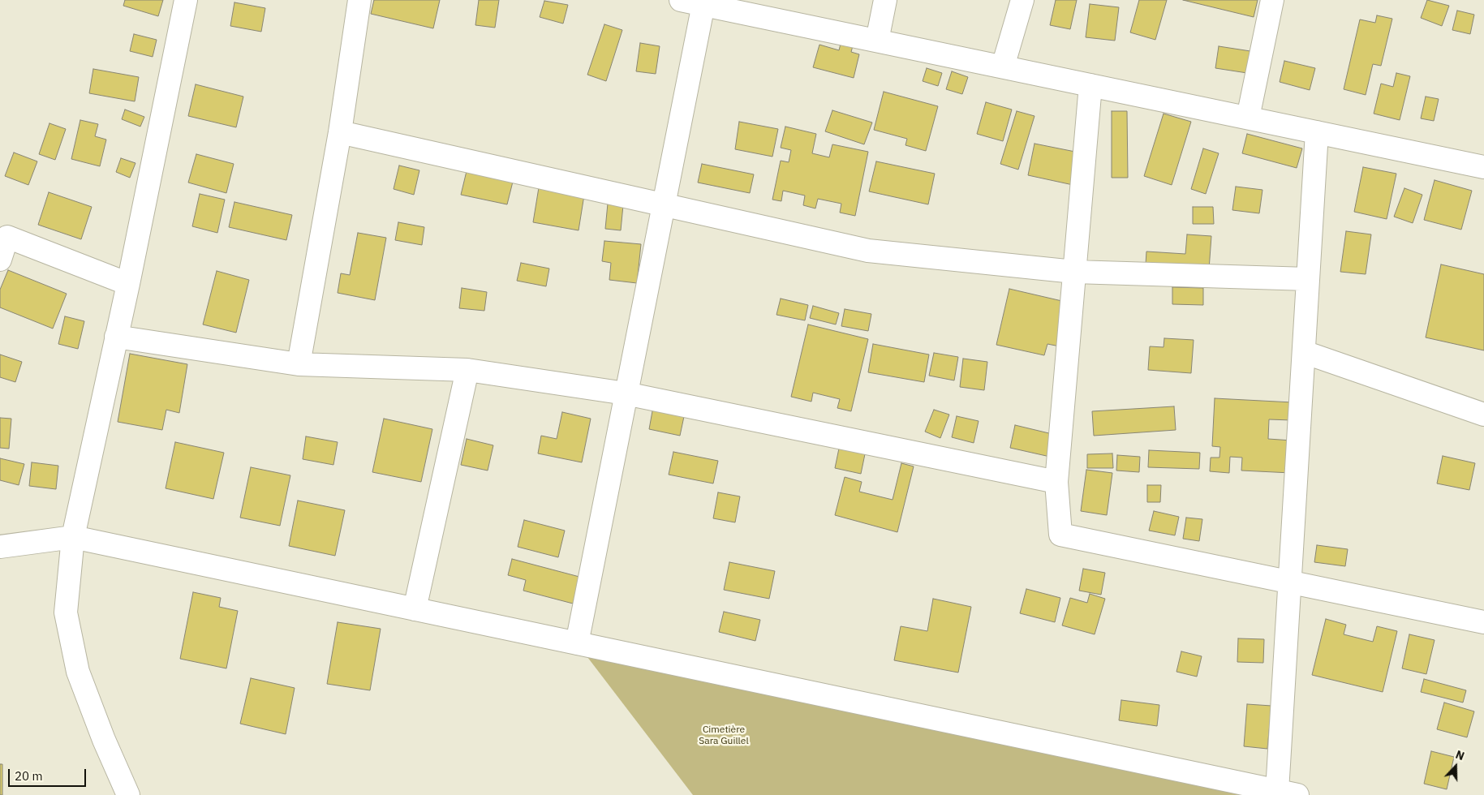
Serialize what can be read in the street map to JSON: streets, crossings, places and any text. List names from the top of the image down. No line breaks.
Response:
{"parks":["Cimetière Sara Guillel"],"scale_bar":"20 m","north":"top"}
